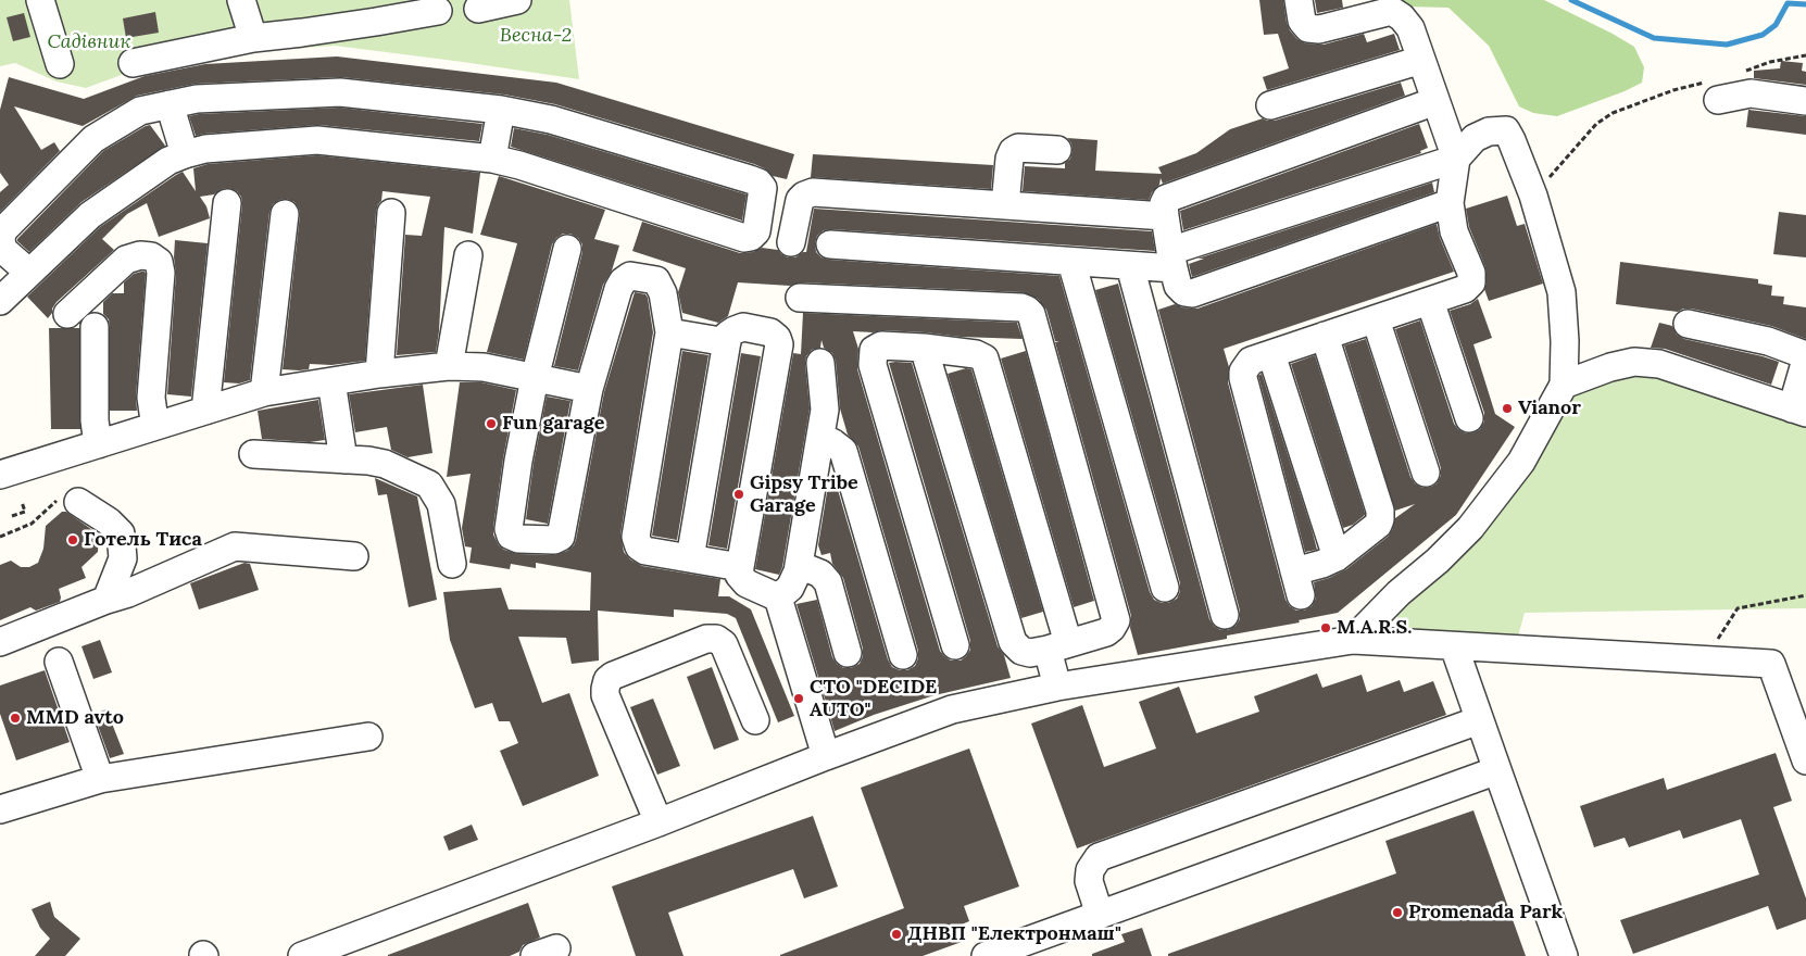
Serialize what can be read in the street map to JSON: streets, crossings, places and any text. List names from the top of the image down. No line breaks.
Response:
{"parks":["Весна-2","Садівник"],"places":["Vianor","Fun garage","Gipsy Tribe Garage","Готель Тиса","M.A.R.S.","СТО \"DECIDE AUTO\"","MMD avto","Promenada Park","ДНВП \"Електронмаш\""]}
